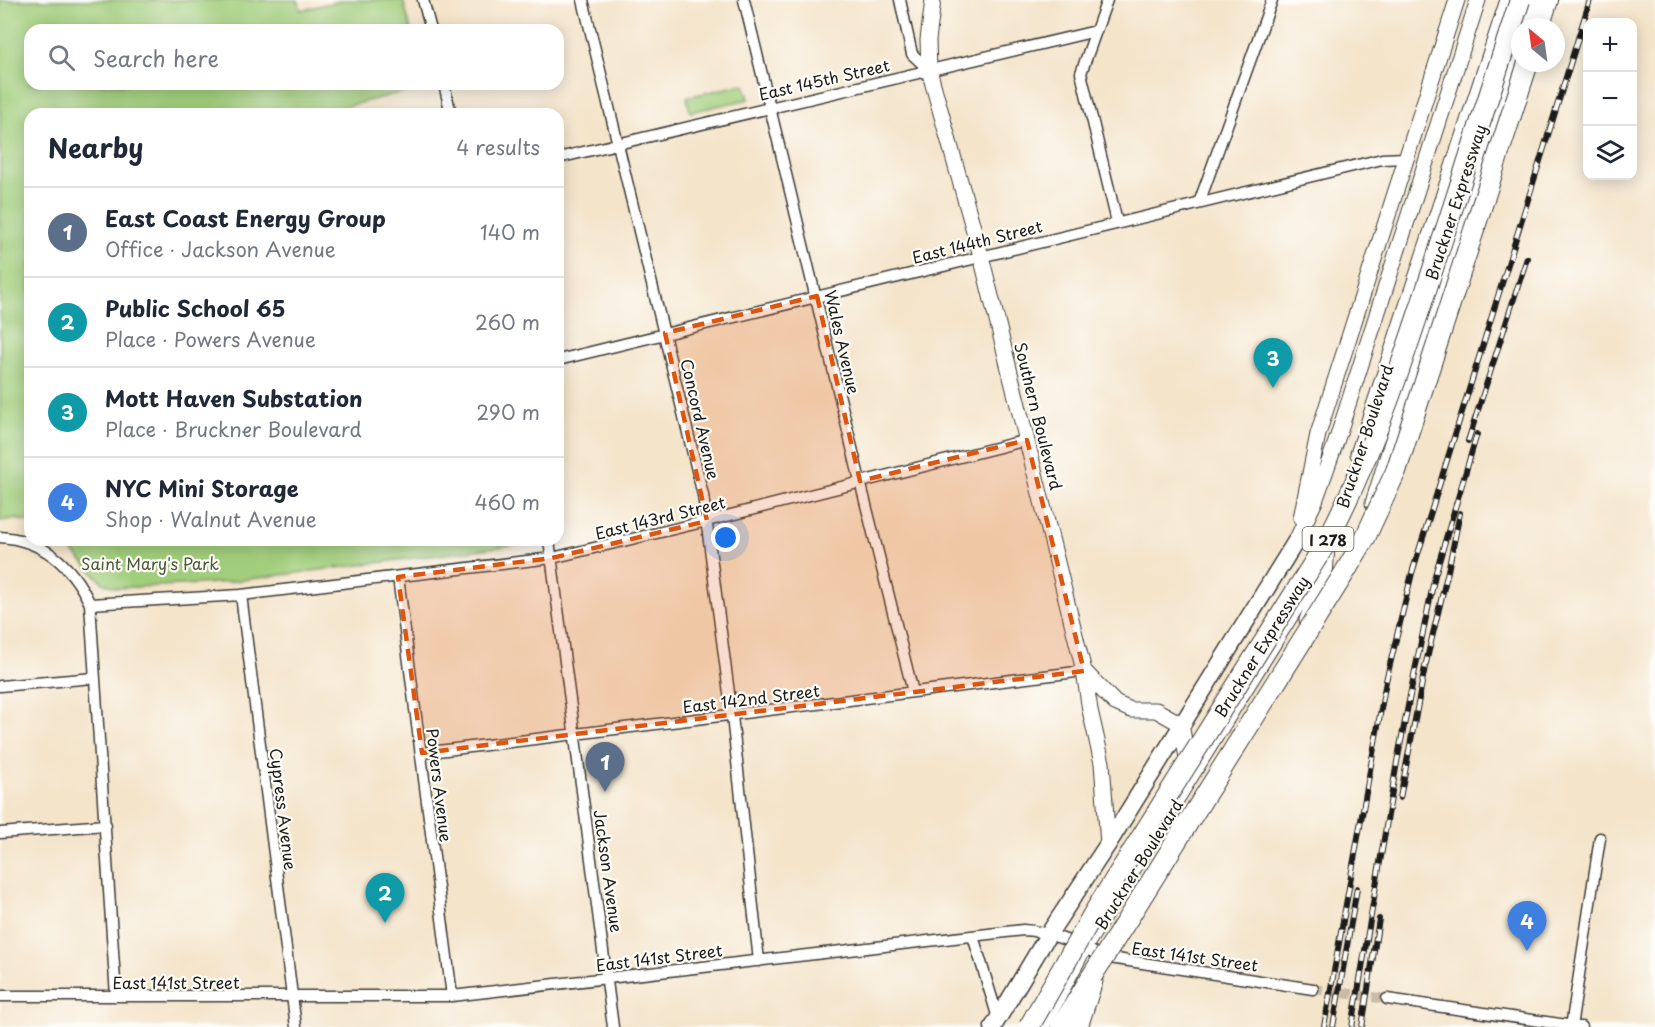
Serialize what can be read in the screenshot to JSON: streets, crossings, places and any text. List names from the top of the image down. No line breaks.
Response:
{"streets":{"highway":["Bruckner Expressway","I 278"],"main road":["Southern Boulevard","Bruckner Boulevard"],"street":["East 145th Street","East 144th Street","Wales Avenue","Concord Avenue","East 143rd Street","East 142nd Street","Powers Avenue","Cypress Avenue","Jackson Avenue","East 141st Street"]},"crossings":[["East 145th Street","Wales Avenue"],["East 145th Street","Southern Boulevard"],["East 145th Street","Concord Avenue"],["East 144th Street","Wales Avenue"],["East 144th Street","Southern Boulevard"],["East 144th Street","Concord Avenue"],["East 144th Street","Bruckner Boulevard"],["Wales Avenue","East 143rd Street"],["Wales Avenue","East 142nd Street"],["Southern Boulevard","Bruckner Boulevard"],["Southern Boulevard","East 143rd Street"],["Southern Boulevard","East 142nd Street"],["Concord Avenue","East 143rd Street"],["Concord Avenue","East 142nd Street"],["Concord Avenue","East 141st Street"],["Bruckner Boulevard","East 141st Street"],["East 143rd Street","Powers Avenue"],["East 143rd Street","Cypress Avenue"],["East 143rd Street","Jackson Avenue"],["East 142nd Street","Powers Avenue"],["East 142nd Street","Jackson Avenue"],["Powers Avenue","East 141st Street"],["Cypress Avenue","East 141st Street"],["Jackson Avenue","East 141st Street"]],"parks":["Saint Mary's Park"],"north":"top left","page":{"map_buttons":["+","−"],"search":"Search here","heading":["Nearby","4 results"],"list":[{"mark":"1","name":"East Coast Energy Group","note":"Office · Jackson Avenue","value":"140 m"},{"mark":"2","name":"Public School 65","note":"Place · Powers Avenue","value":"260 m"},{"mark":"3","name":"Mott Haven Substation","note":"Place · Bruckner Boulevard","value":"290 m"},{"mark":"4","name":"NYC Mini Storage","note":"Shop · Walnut Avenue","value":"460 m"}],"pins":["3","1","2","4"]}}
